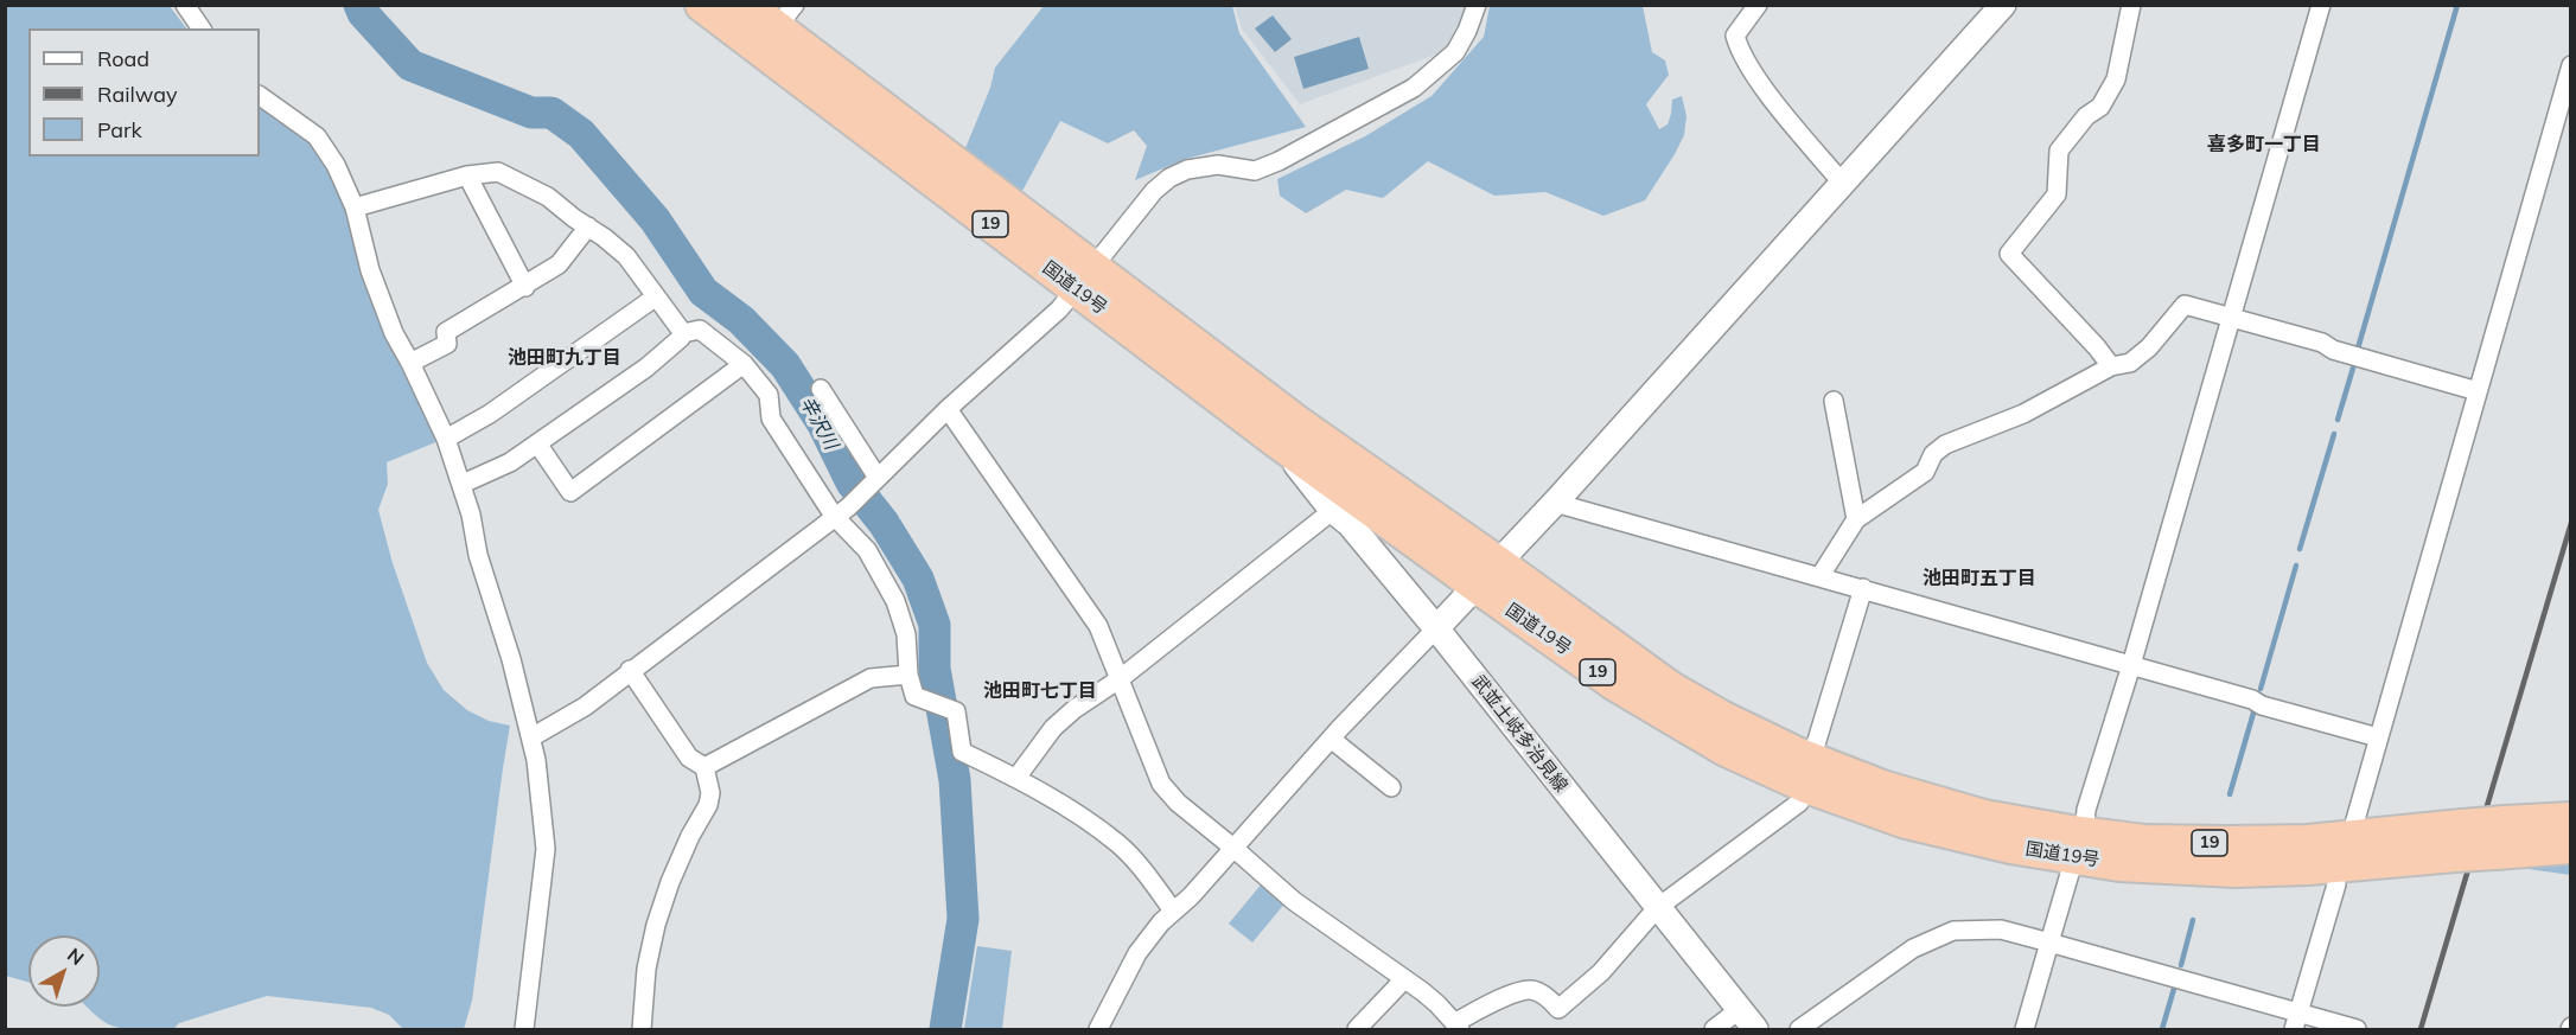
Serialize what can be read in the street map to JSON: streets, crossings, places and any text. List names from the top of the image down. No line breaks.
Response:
{"streets":{"highway":["19","国道19号"],"street":["武並土岐多治見線"]},"crossings":[["国道19号","武並土岐多治見線"]],"districts":["喜多町一丁目","池田町九丁目","池田町五丁目","池田町七丁目"],"water":["辛沢川"],"legend":["Road","Railway","Park"],"north":"top right"}
